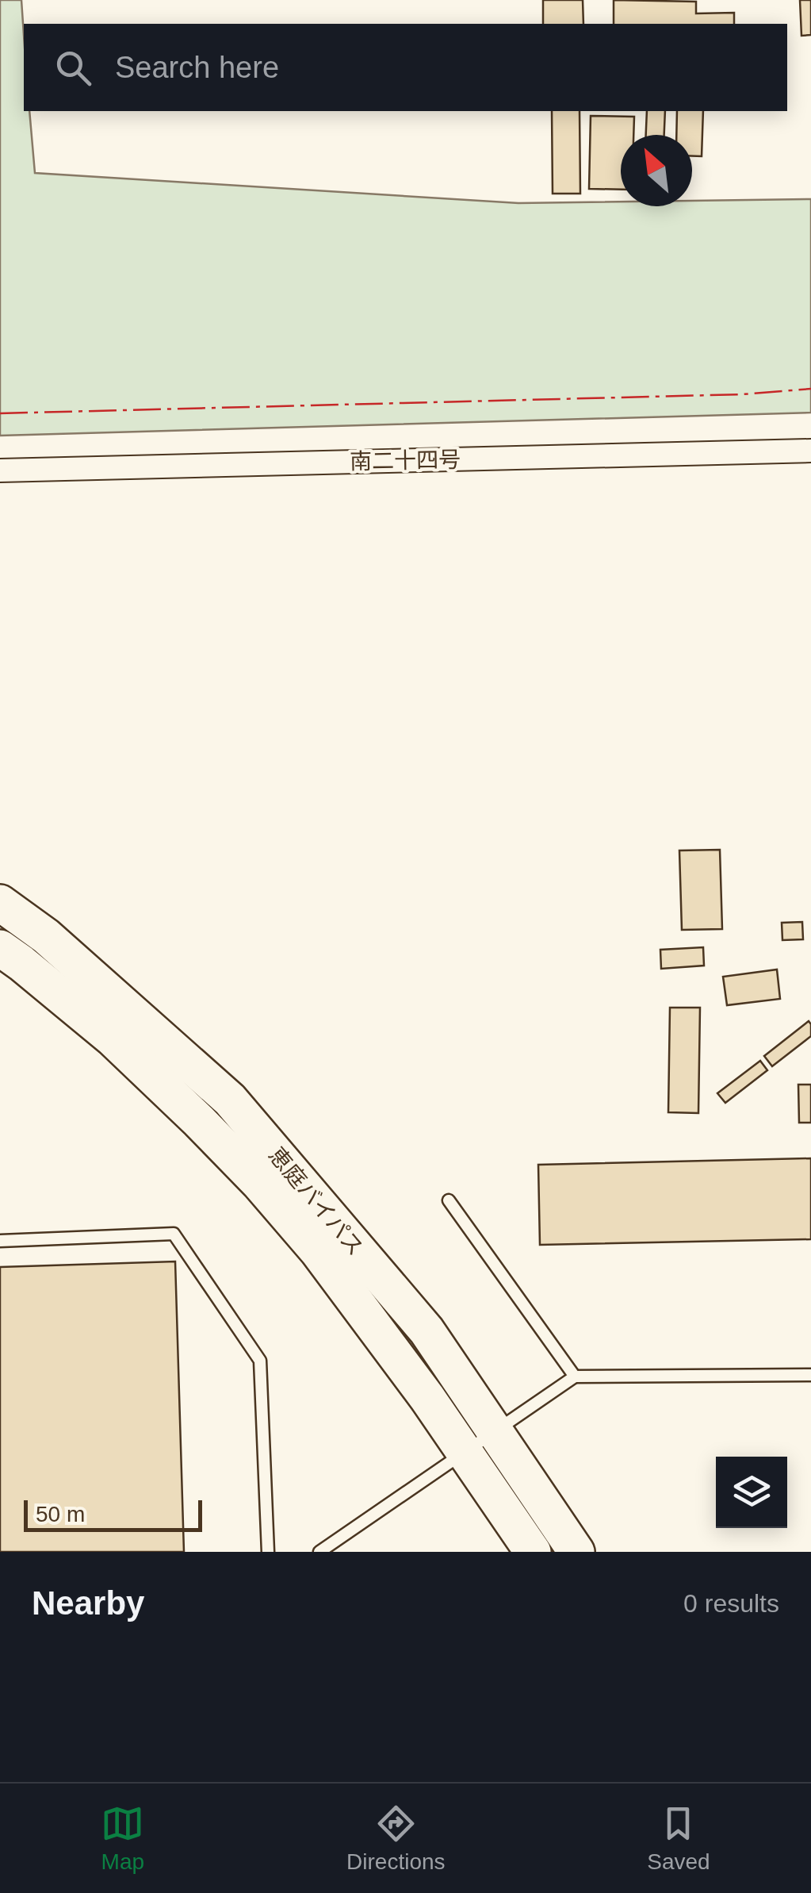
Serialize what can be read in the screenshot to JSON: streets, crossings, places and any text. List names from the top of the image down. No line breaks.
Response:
{"streets":{"highway":["恵庭バイパス"],"street":["南二十四号"]},"scale_bar":"50 m","north":"top left","page":{"search":"Search here","scale":"50 m","heading":["Nearby","0 results"],"nav":["Map","Directions","Saved"]}}
